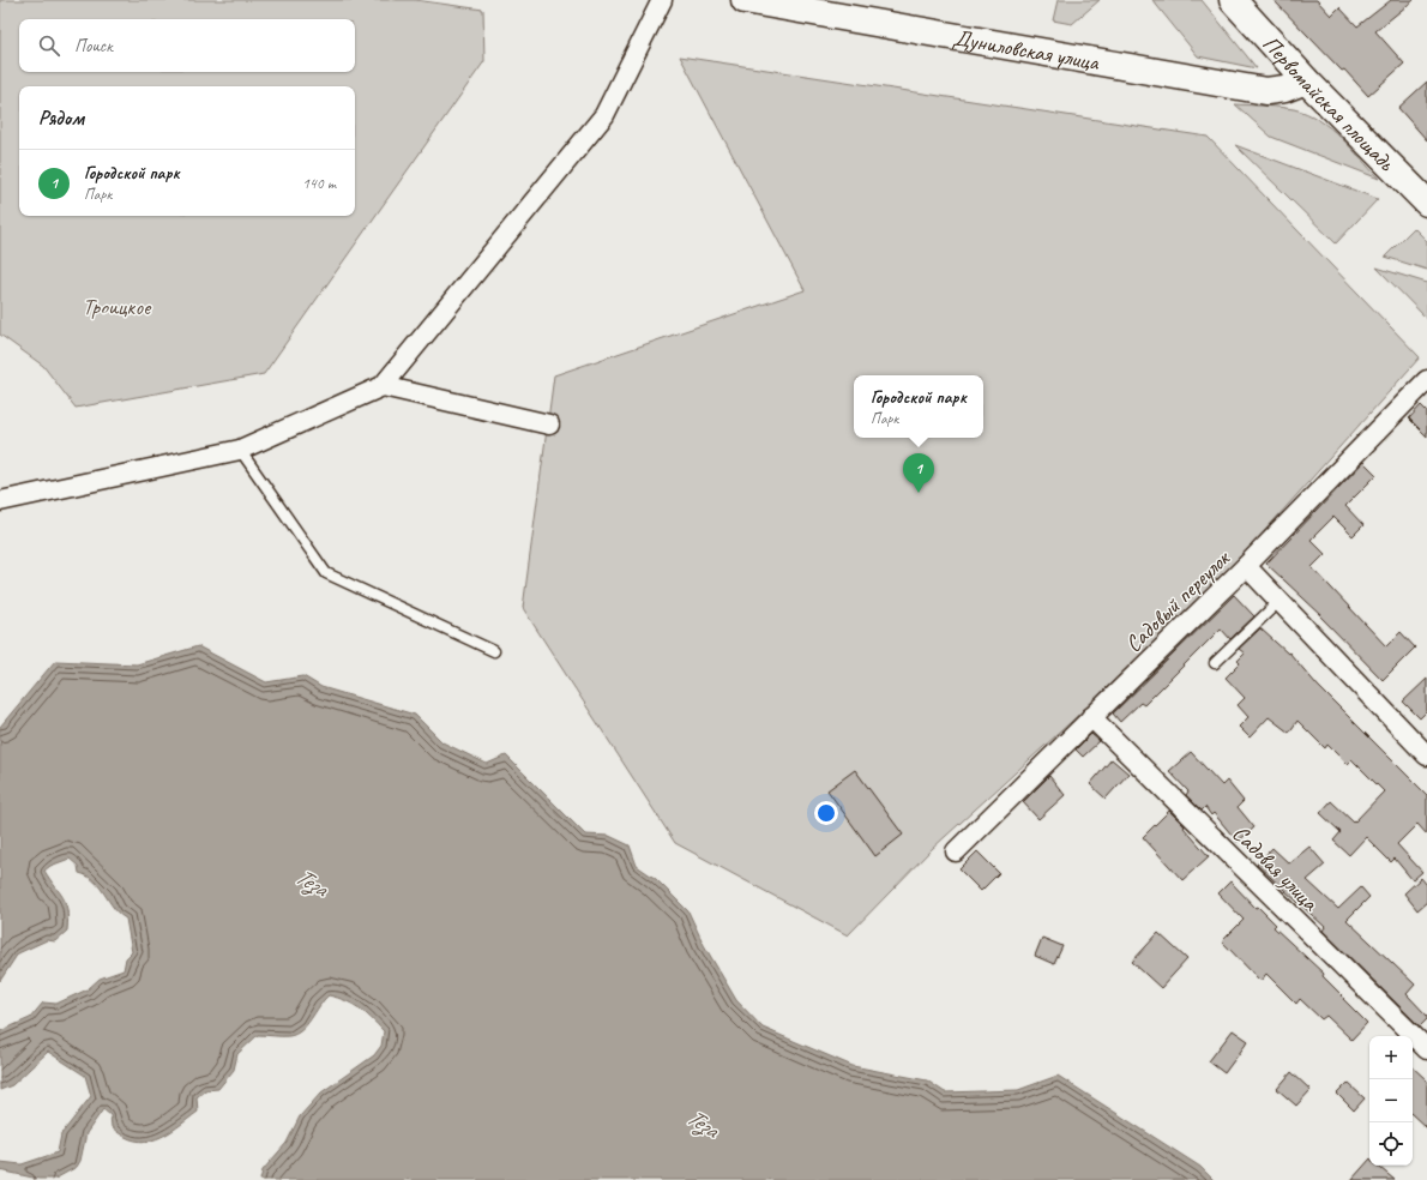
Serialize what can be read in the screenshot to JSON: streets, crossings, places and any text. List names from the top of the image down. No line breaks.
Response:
{"streets":{"main road":["Дуниловская улица","Первомайская площадь"],"street":["Садовый переулок","Садовая улица"]},"crossings":[["Дуниловская улица","Первомайская площадь"],["Садовый переулок","Садовая улица"]],"water":["Теза"],"parks":["Троицкое"],"page":{"search":"Поиск","heading":"Рядом","list":[{"mark":"1","name":"Городской парк","note":"Парк","value":"140 m"}],"popup":["Городской парк","Парк"],"pins":"1","map_buttons":["+","−"]}}
